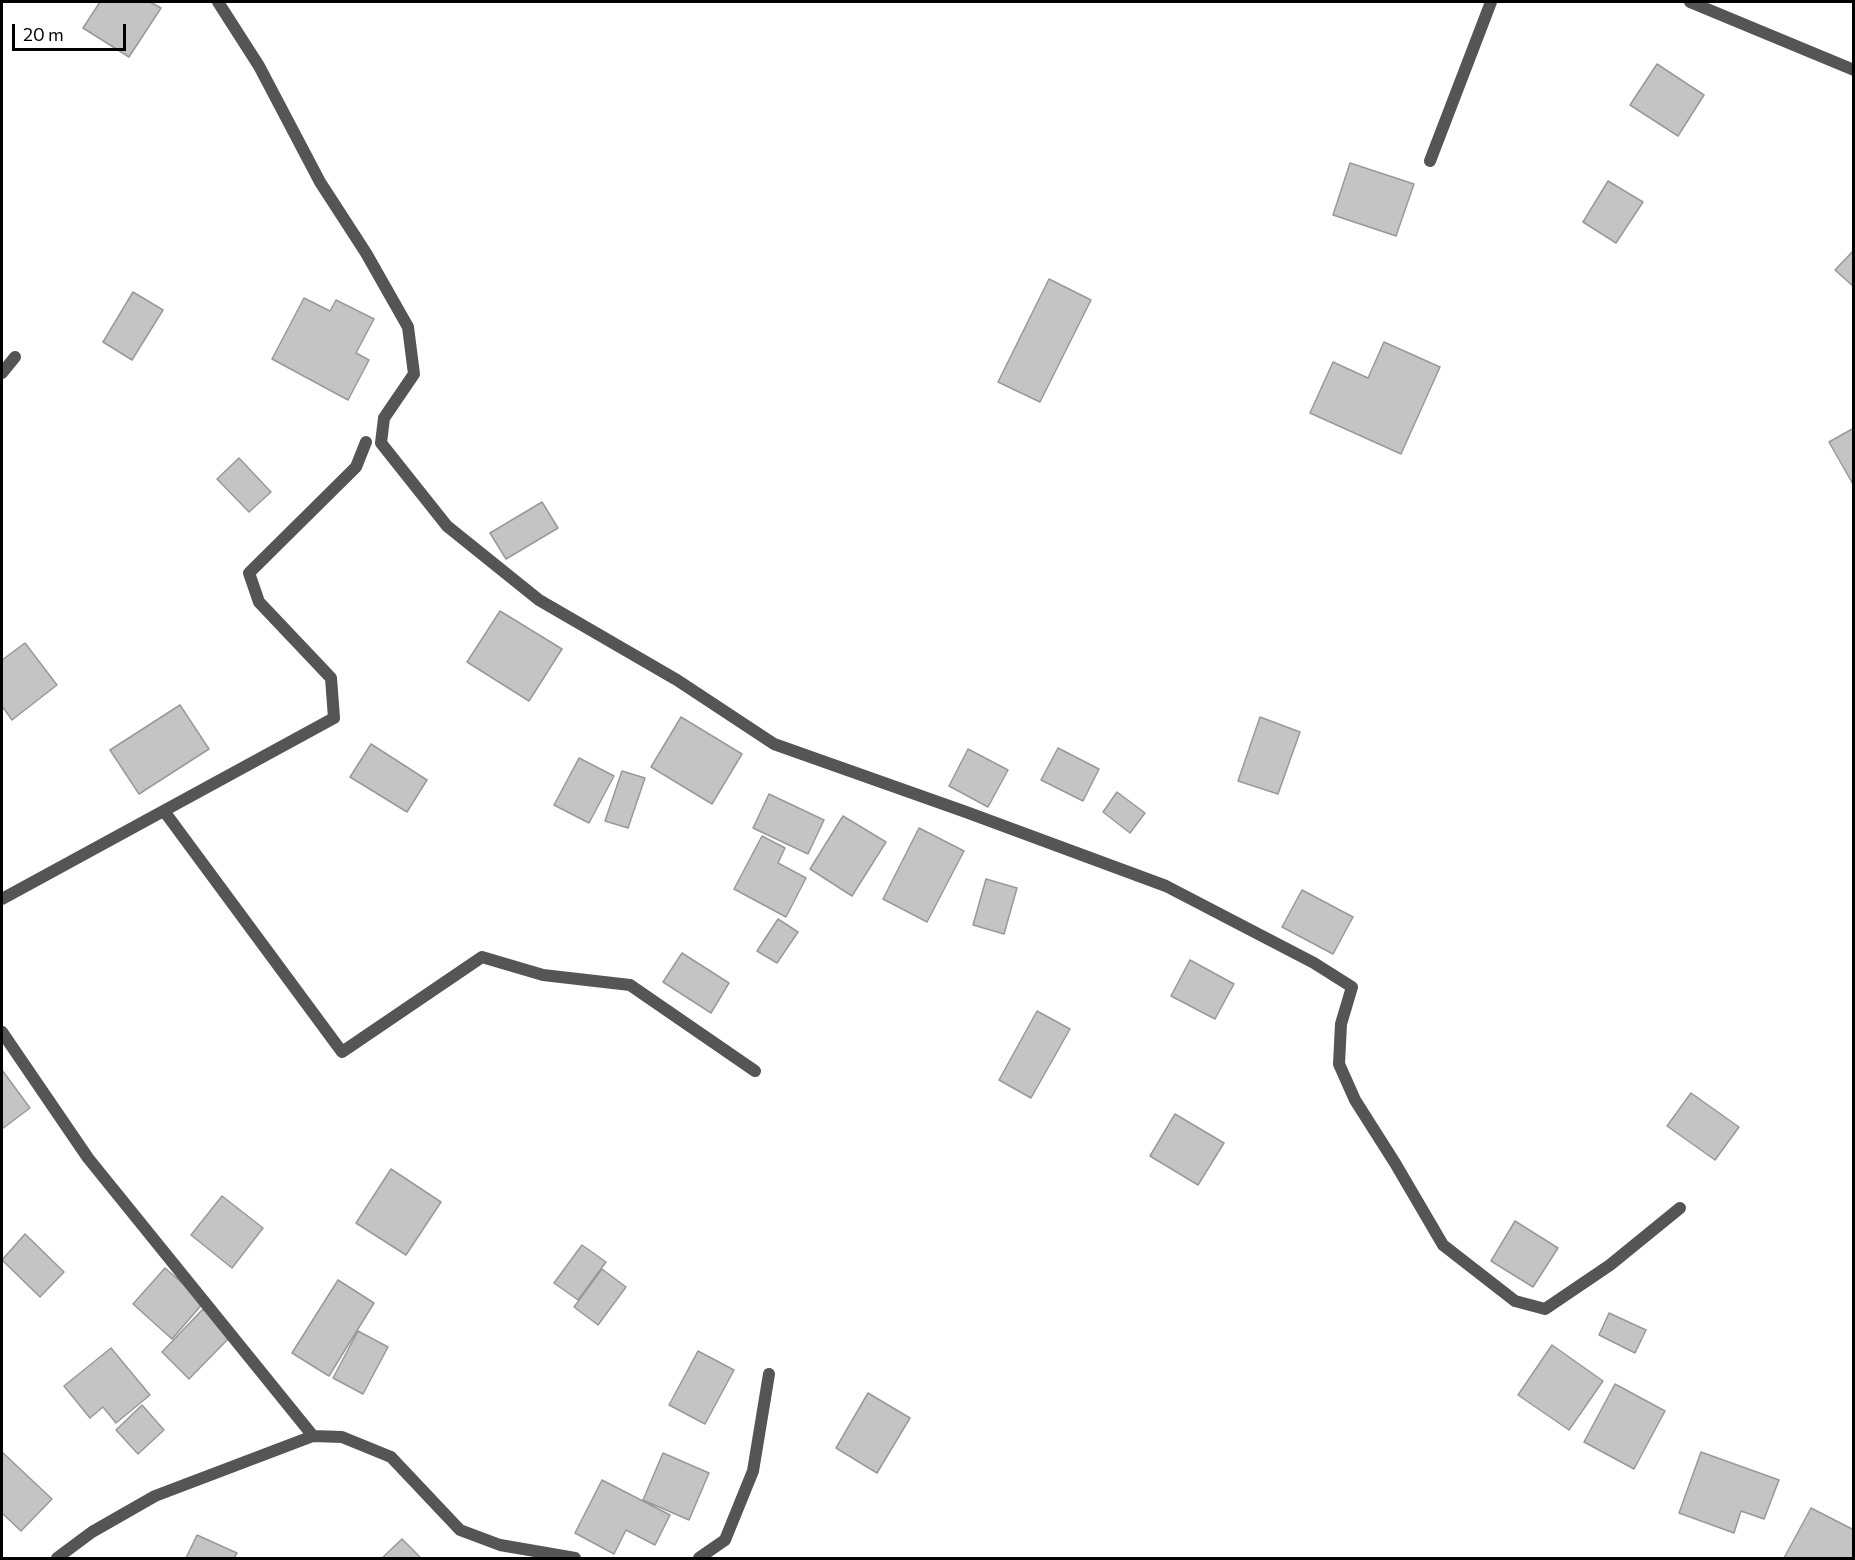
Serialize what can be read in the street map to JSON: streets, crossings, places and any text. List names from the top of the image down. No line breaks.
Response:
{"scale_bar":"20 m"}
